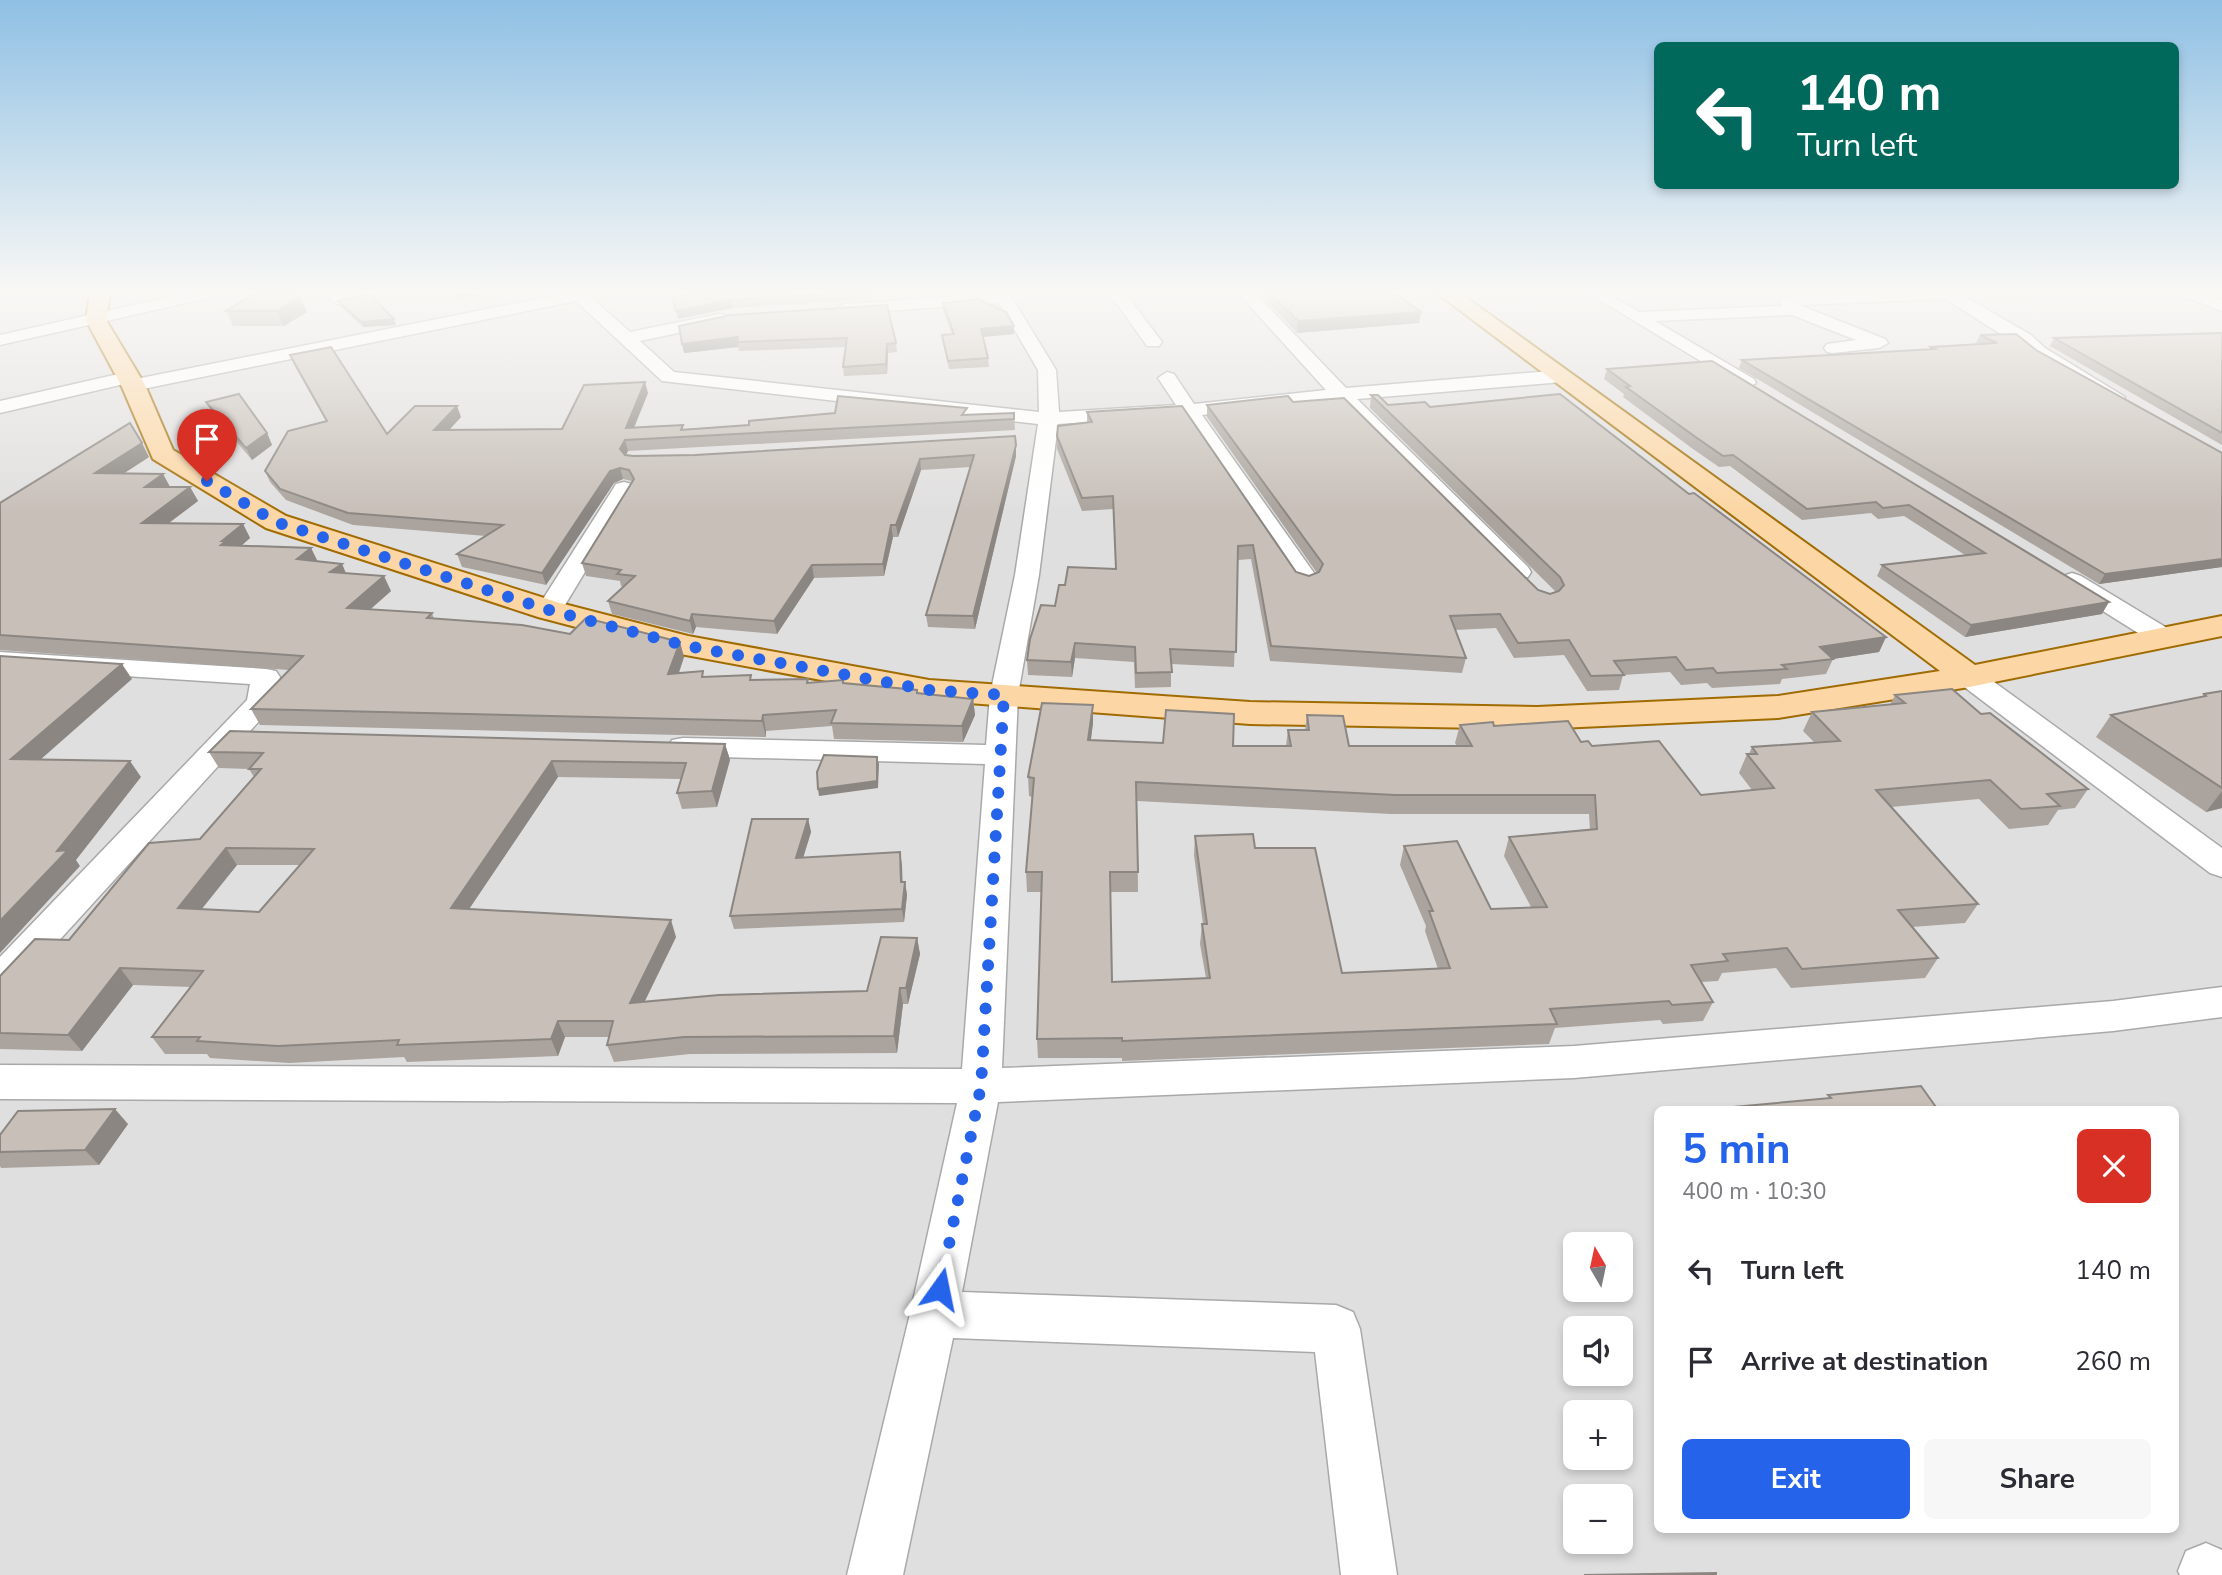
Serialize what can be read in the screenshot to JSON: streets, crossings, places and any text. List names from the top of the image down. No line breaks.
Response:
{"north":"top","page":{"turn":["140 m","Turn left"],"heading":["5 min","400 m · 10:30"],"list":[{"name":"Turn left","value":"140 m"},{"name":"Arrive at destination","value":"260 m"}],"map_buttons":["+","−"],"buttons":["Exit","Share"]}}
